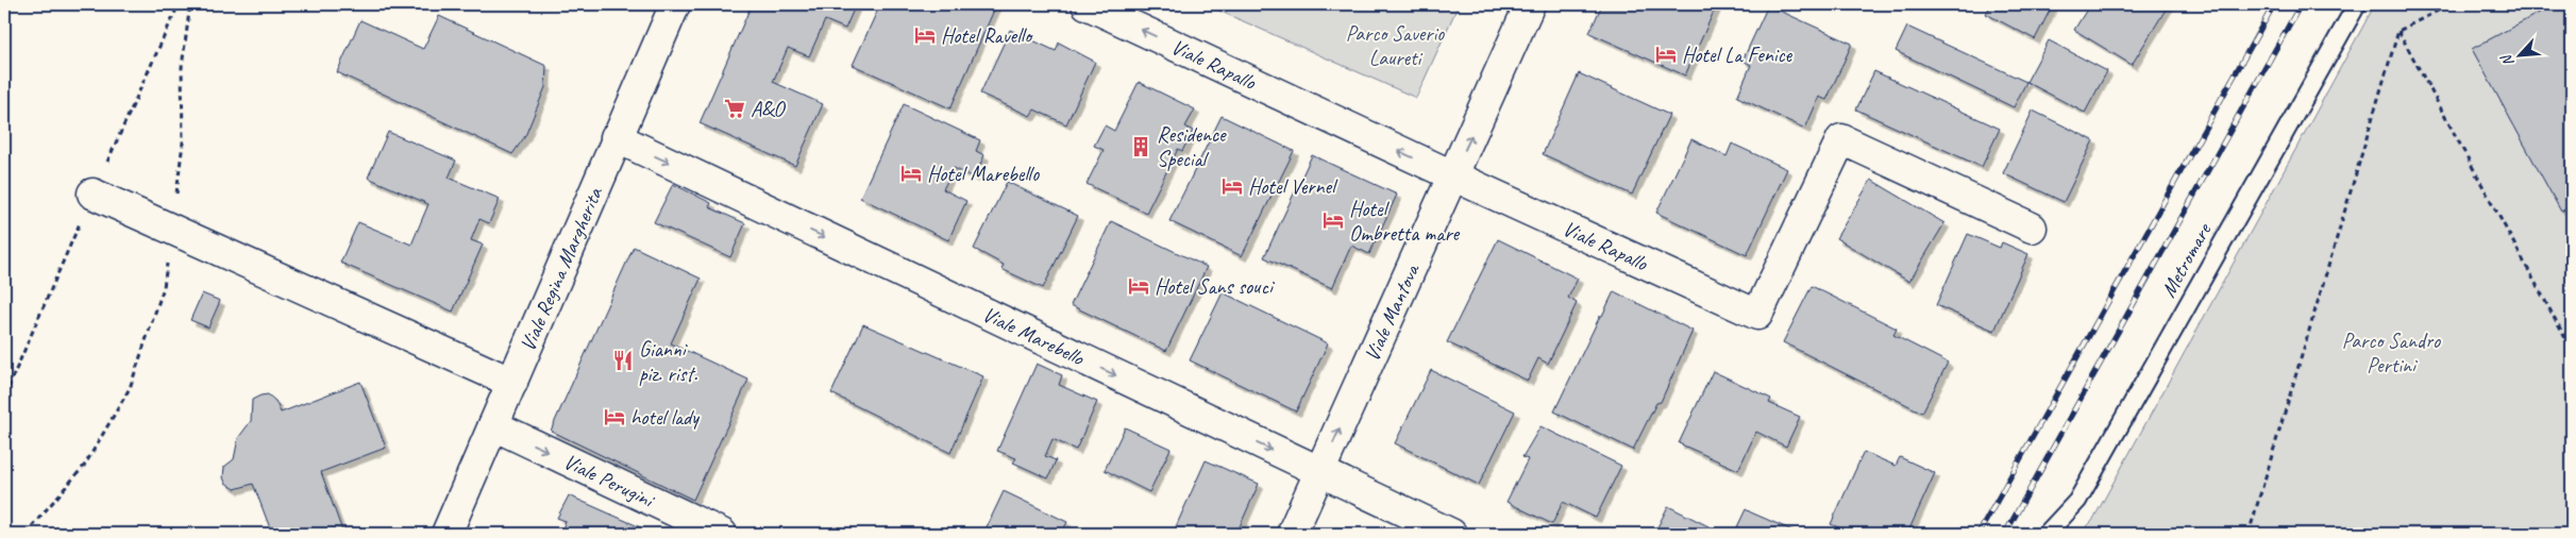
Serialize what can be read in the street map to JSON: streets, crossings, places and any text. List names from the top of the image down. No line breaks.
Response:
{"streets":{"street":["Viale Rapallo","Viale Regina Margherita","Viale Mantova","Viale Marebello","Viale Perugini"],"lane":["Metromare"]},"crossings":[["Viale Rapallo","Viale Mantova"],["Viale Regina Margherita","Viale Marebello"],["Viale Regina Margherita","Viale Perugini"],["Viale Mantova","Viale Marebello"]],"one_way":["Viale Rapallo","Viale Mantova","Viale Marebello","Viale Perugini"],"parks":["Parco Saverio Laureti","Parco Sandro Pertini"],"places":{"hotel":["Hotel Ravello","Hotel La Fenice","Hotel Marebello","Hotel Vernel","Hotel Ombretta mare","Hotel Sans souci","hotel lady"],"supermarket":["A&O"],"building":["Residence Special"],"restaurant":["Gianni piz. rist."]},"north":"bottom left"}
